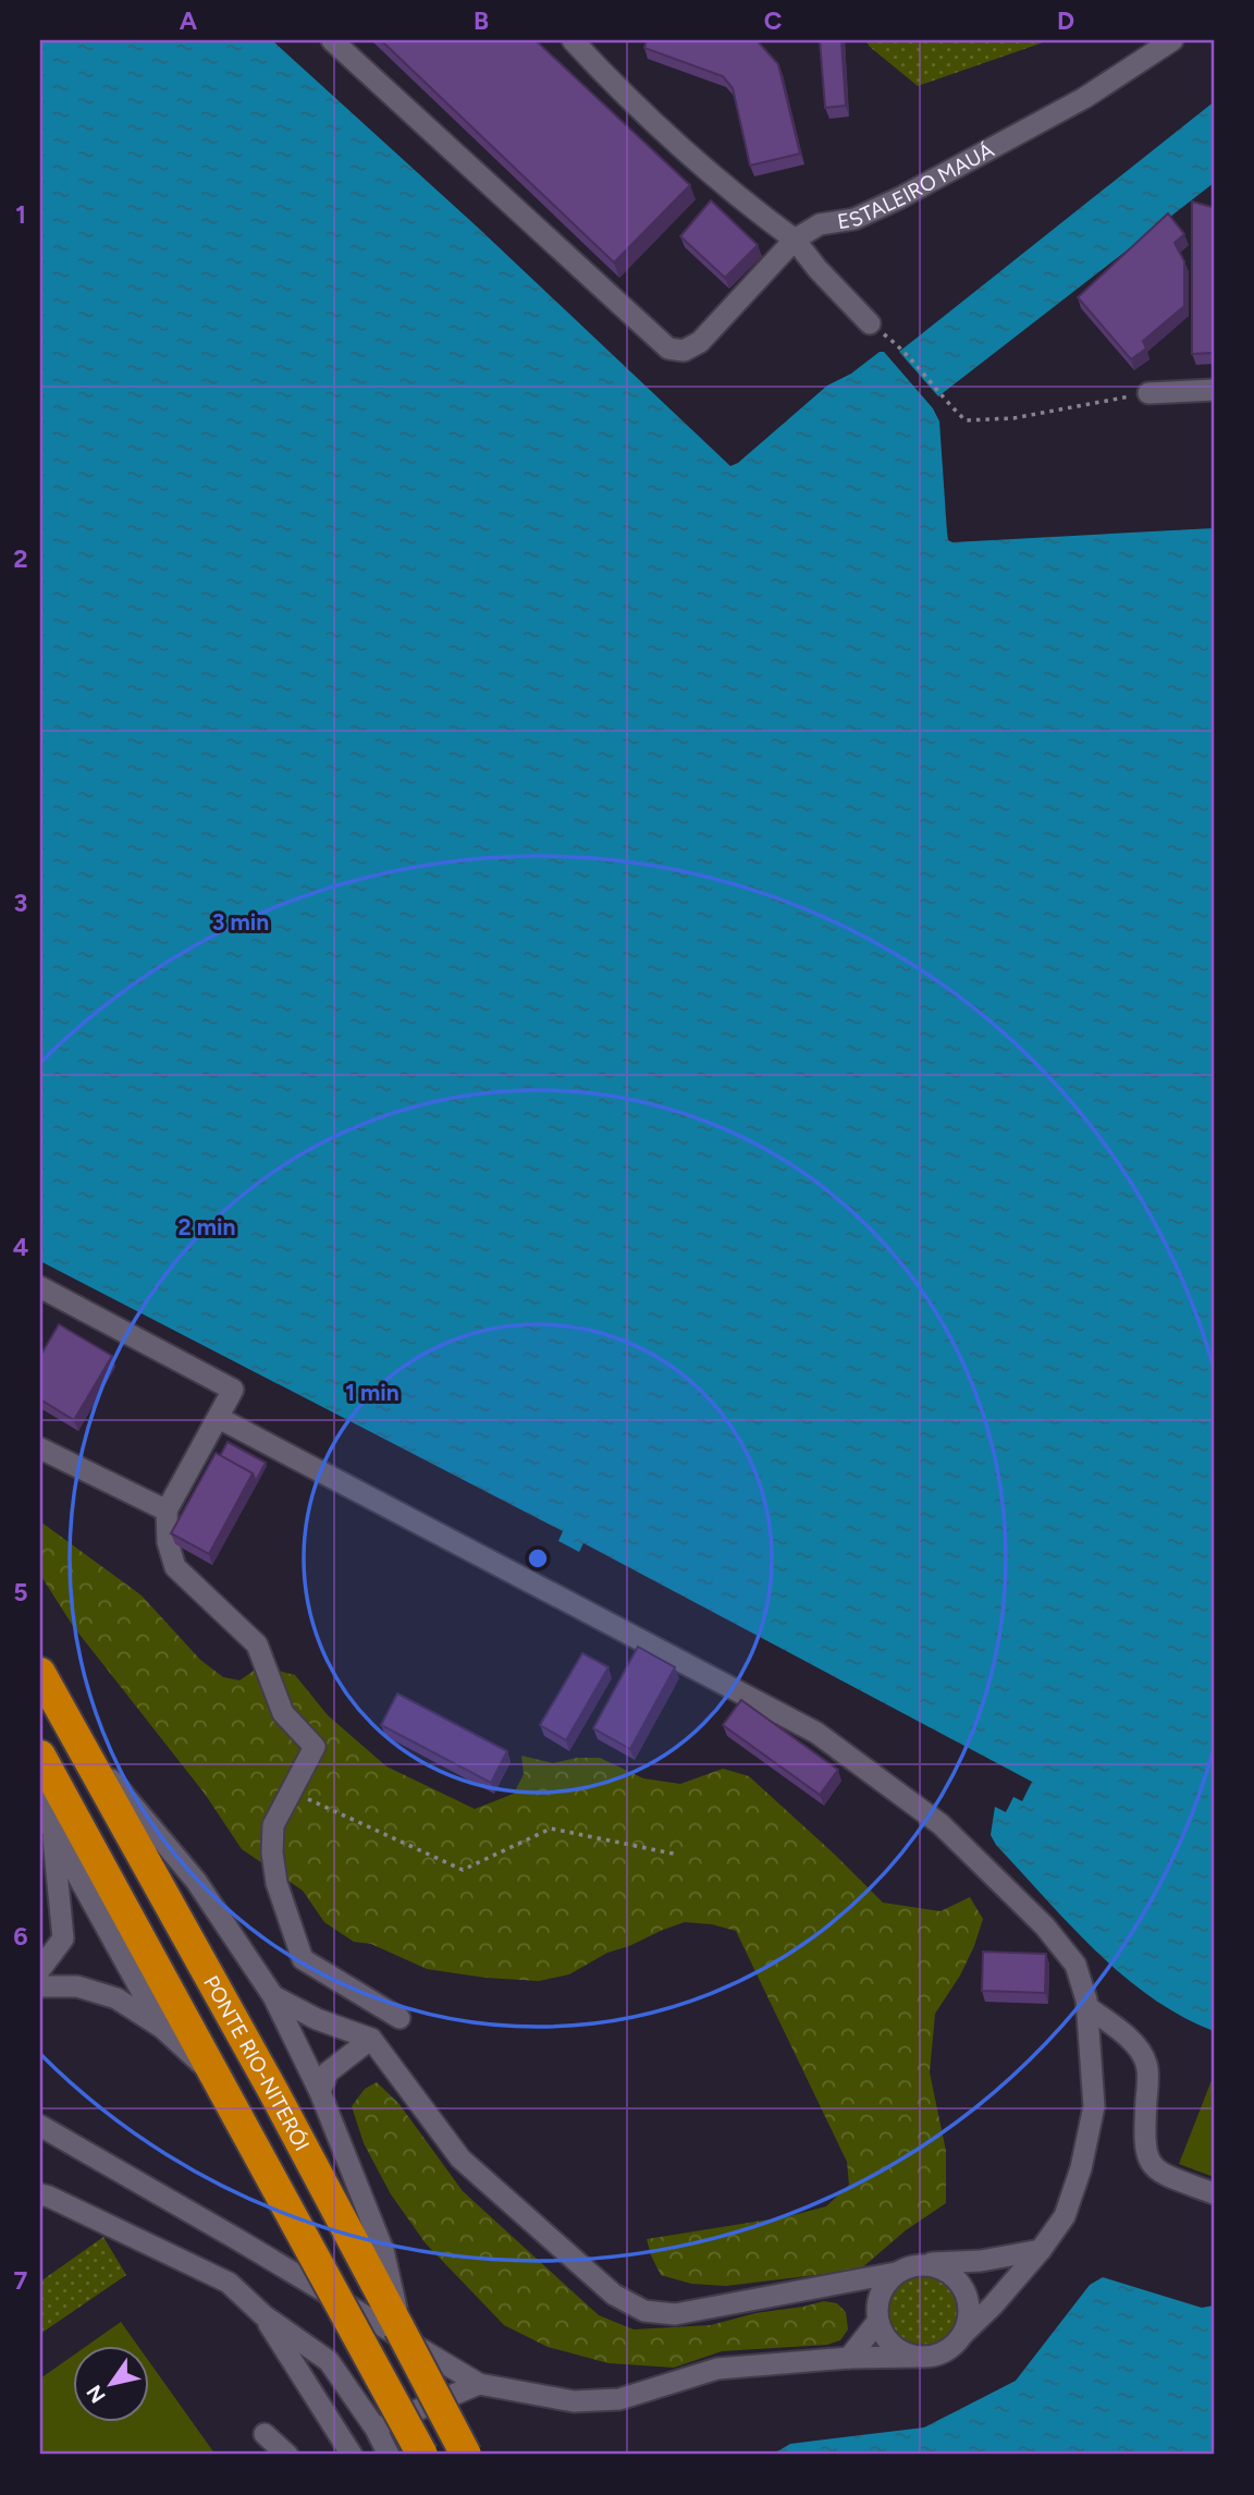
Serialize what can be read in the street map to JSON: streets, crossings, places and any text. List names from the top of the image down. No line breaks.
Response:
{"streets":{"highway":["PONTE RIO-NITERÓI"],"lane":["ESTALEIRO MAUÁ"]},"north":"bottom left","grid":{"columns":["A","B","C","D"],"rows":["1","2","3","4","5","6","7"]},"rings":["3 min","2 min","1 min"]}
